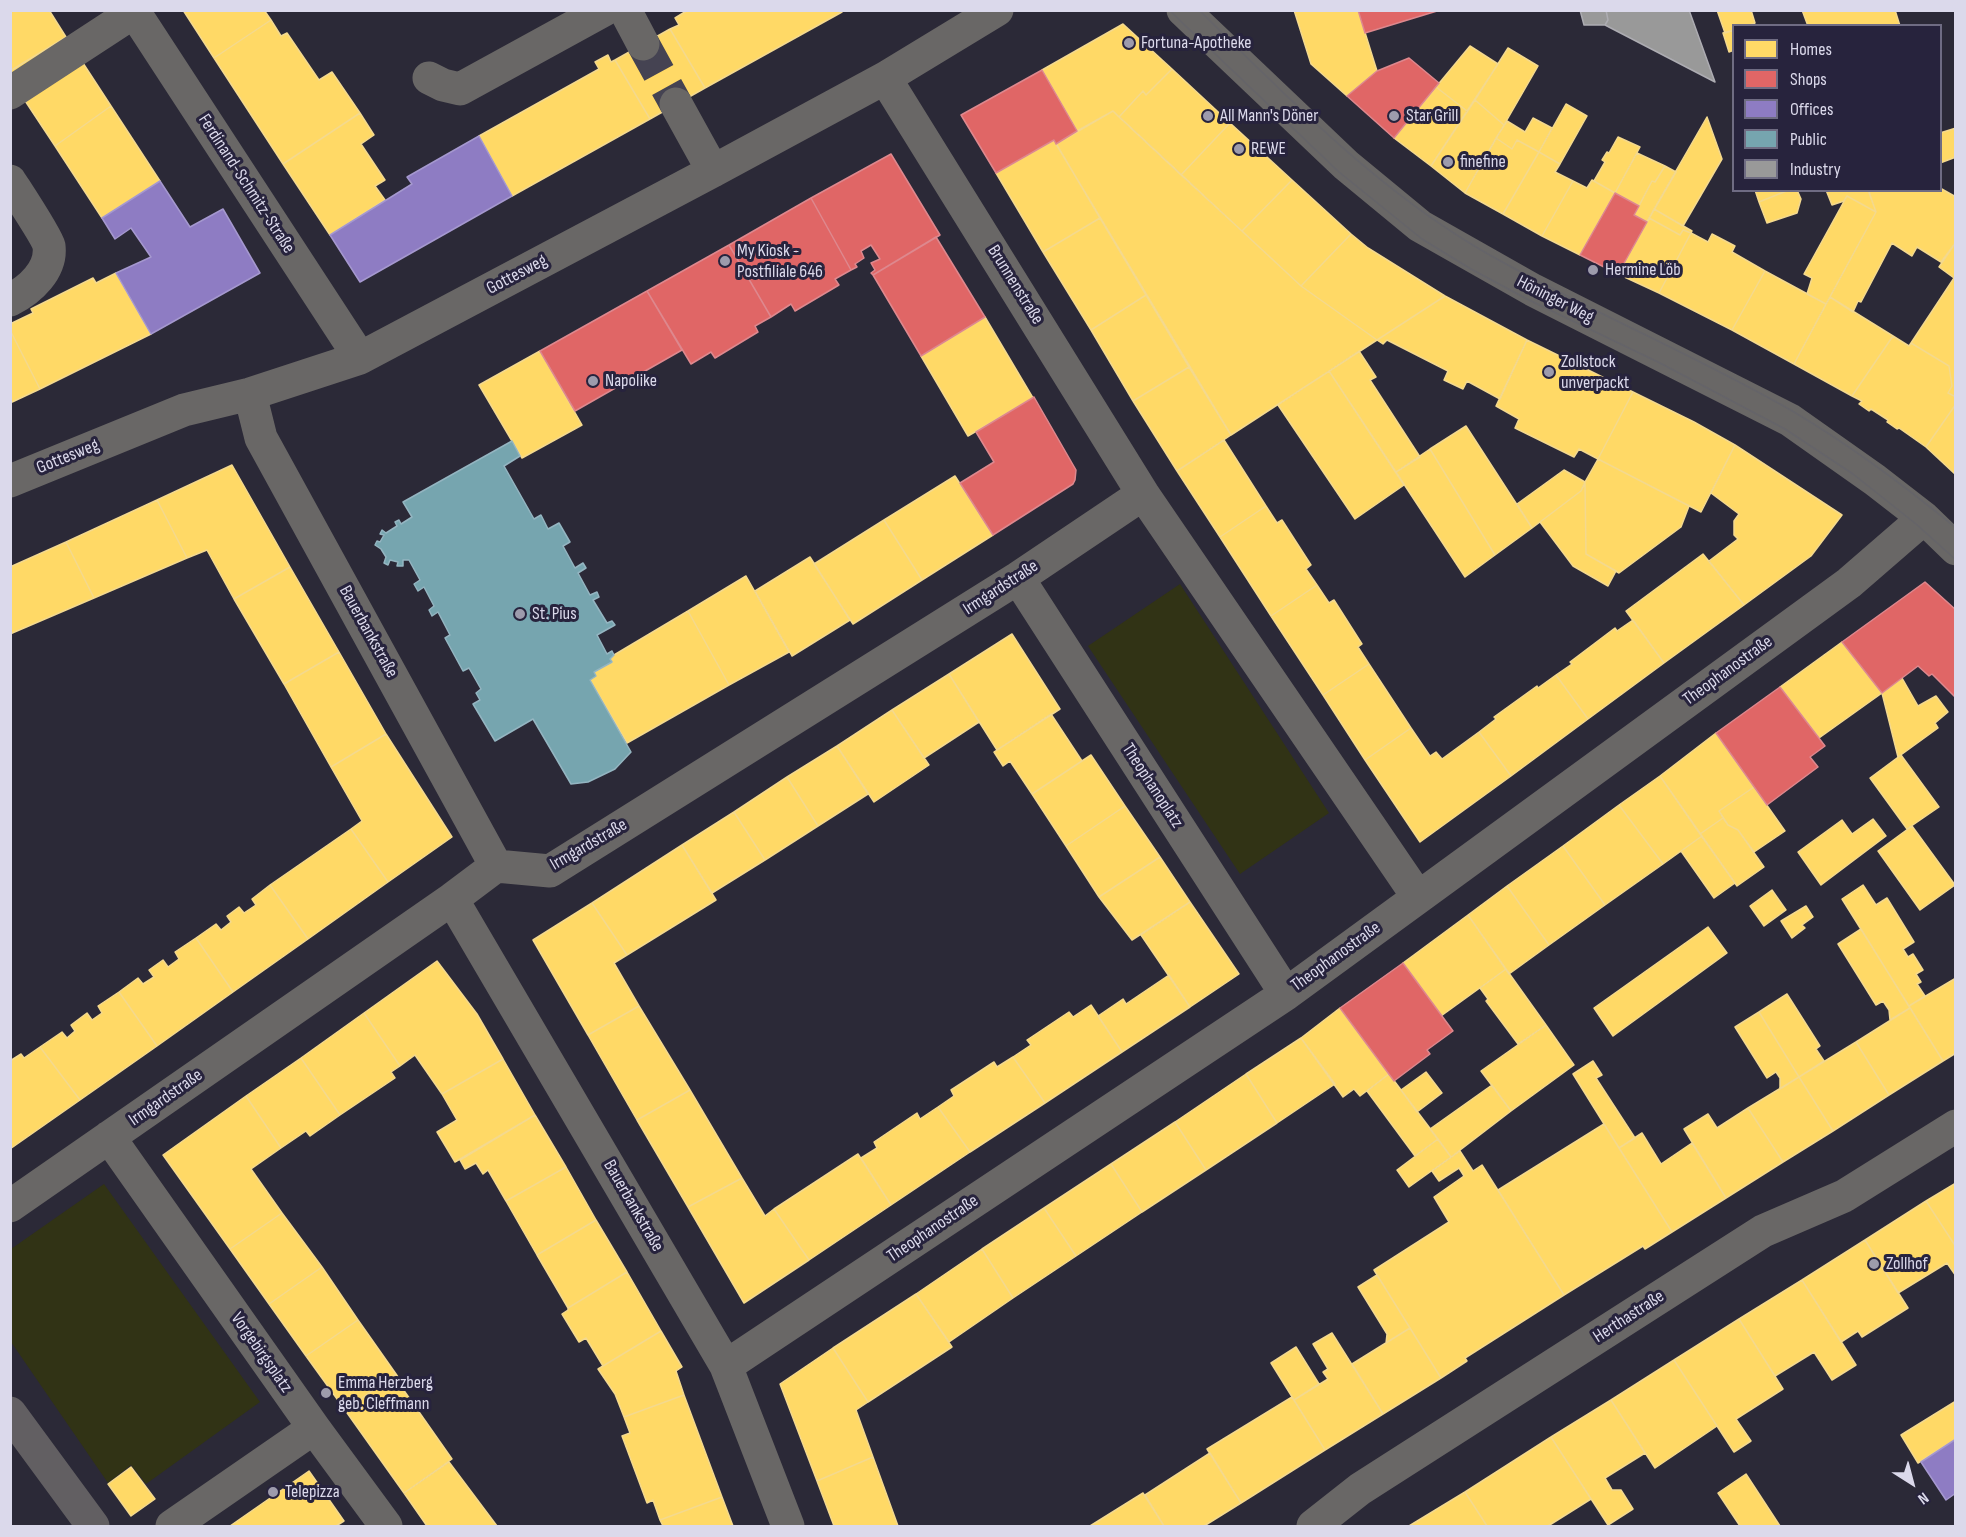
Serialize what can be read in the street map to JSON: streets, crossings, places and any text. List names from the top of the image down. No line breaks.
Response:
{"streets":{"street":["Ferdinand-Schmitz-Straße","Gottesweg","Brunnenstraße","Höninger Weg","Irmgardstraße","Bauerbankstraße","Theophanostraße","Theophanoplatz","Herthastraße","Vorgebirgsplatz"]},"crossings":[["Ferdinand-Schmitz-Straße","Gottesweg"],["Gottesweg","Brunnenstraße"],["Gottesweg","Bauerbankstraße"],["Brunnenstraße","Irmgardstraße"],["Höninger Weg","Theophanostraße"],["Irmgardstraße","Bauerbankstraße"],["Irmgardstraße","Theophanoplatz"],["Irmgardstraße","Vorgebirgsplatz"],["Bauerbankstraße","Theophanostraße"],["Theophanostraße","Theophanoplatz"]],"places":["Fortuna-Apotheke","All Mann's Döner","Star Grill","REWE","finefine","My Kiosk - Postfiliale 646","Hermine Löb","Zollstock unverpackt","Napolike","St. Pius","Zollhof","Emma Herzberg geb. Cleffmann","Telepizza"],"legend":["Homes","Shops","Offices","Public","Industry"],"north":"bottom right"}
